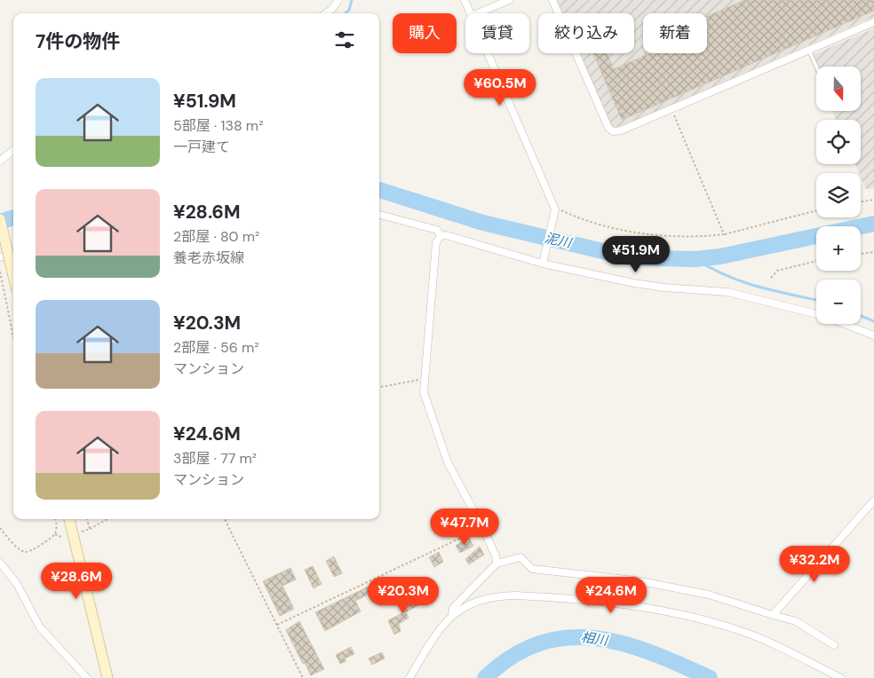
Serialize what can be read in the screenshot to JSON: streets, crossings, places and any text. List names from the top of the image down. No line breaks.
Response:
{"water":["泥川","相川"],"north":"bottom","page":{"chip":["購入","賃貸","絞り込み","新着"],"heading":"7件の物件","map_buttons":["+","−"],"list":[{"name":"¥51.9M","note":"5部屋 · 138 m² · 一戸建て"},{"name":"¥28.6M","note":"2部屋 · 80 m² · 養老赤坂線"},{"name":"¥20.3M","note":"2部屋 · 56 m² · マンション"},{"name":"¥24.6M","note":"3部屋 · 77 m² · マンション"}],"price":["¥60.5M","¥51.9M","¥47.7M","¥32.2M","¥28.6M","¥20.3M","¥24.6M"]}}
